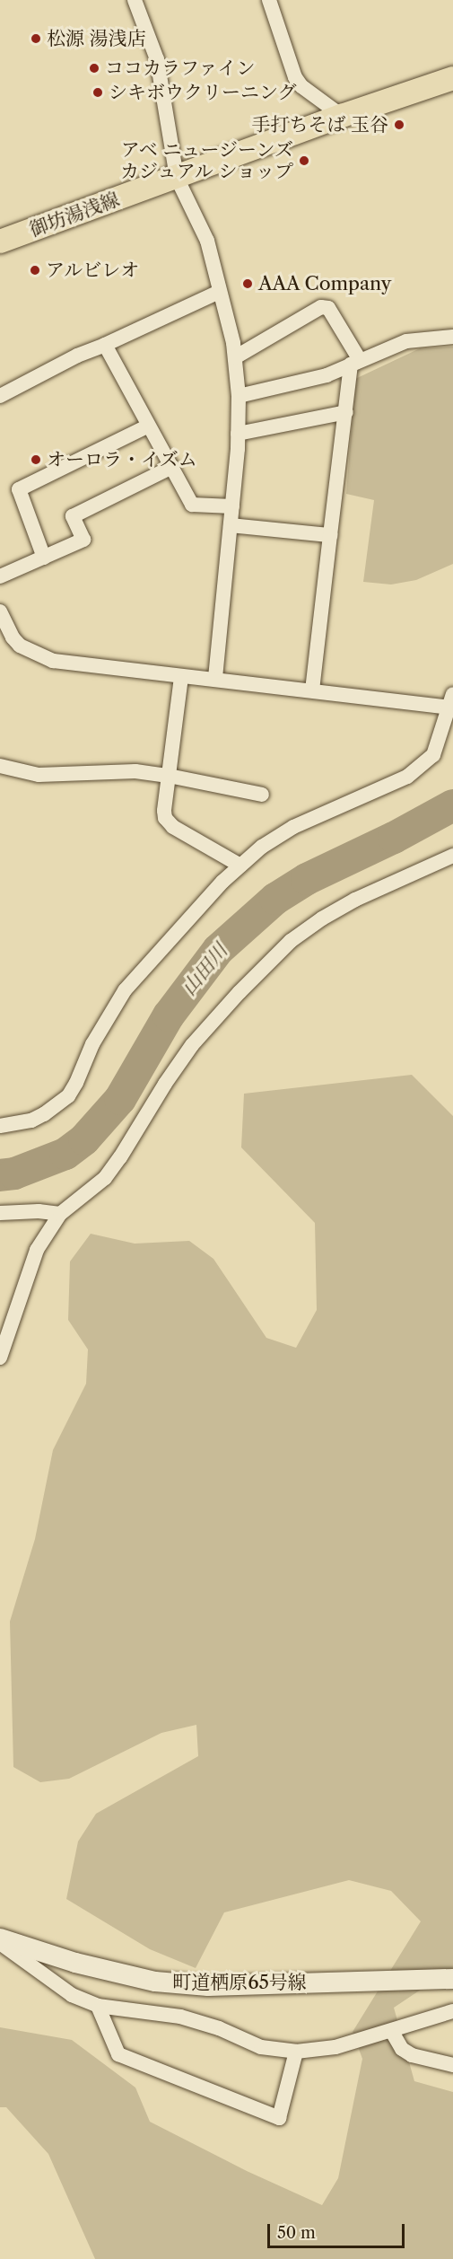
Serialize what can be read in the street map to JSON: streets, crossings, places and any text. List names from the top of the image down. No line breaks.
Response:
{"streets":{"main road":["御坊湯浅線"],"street":["町道栖原65号線"]},"water":["山田川"],"places":["松源 湯浅店","ココカラファイン","シキボウクリーニング","手打ちそば 玉谷","アベ ニュージーンズ カジュアル ショップ","アルビレオ","AAA Company","オーロラ・イズム"],"scale_bar":"50 m"}
